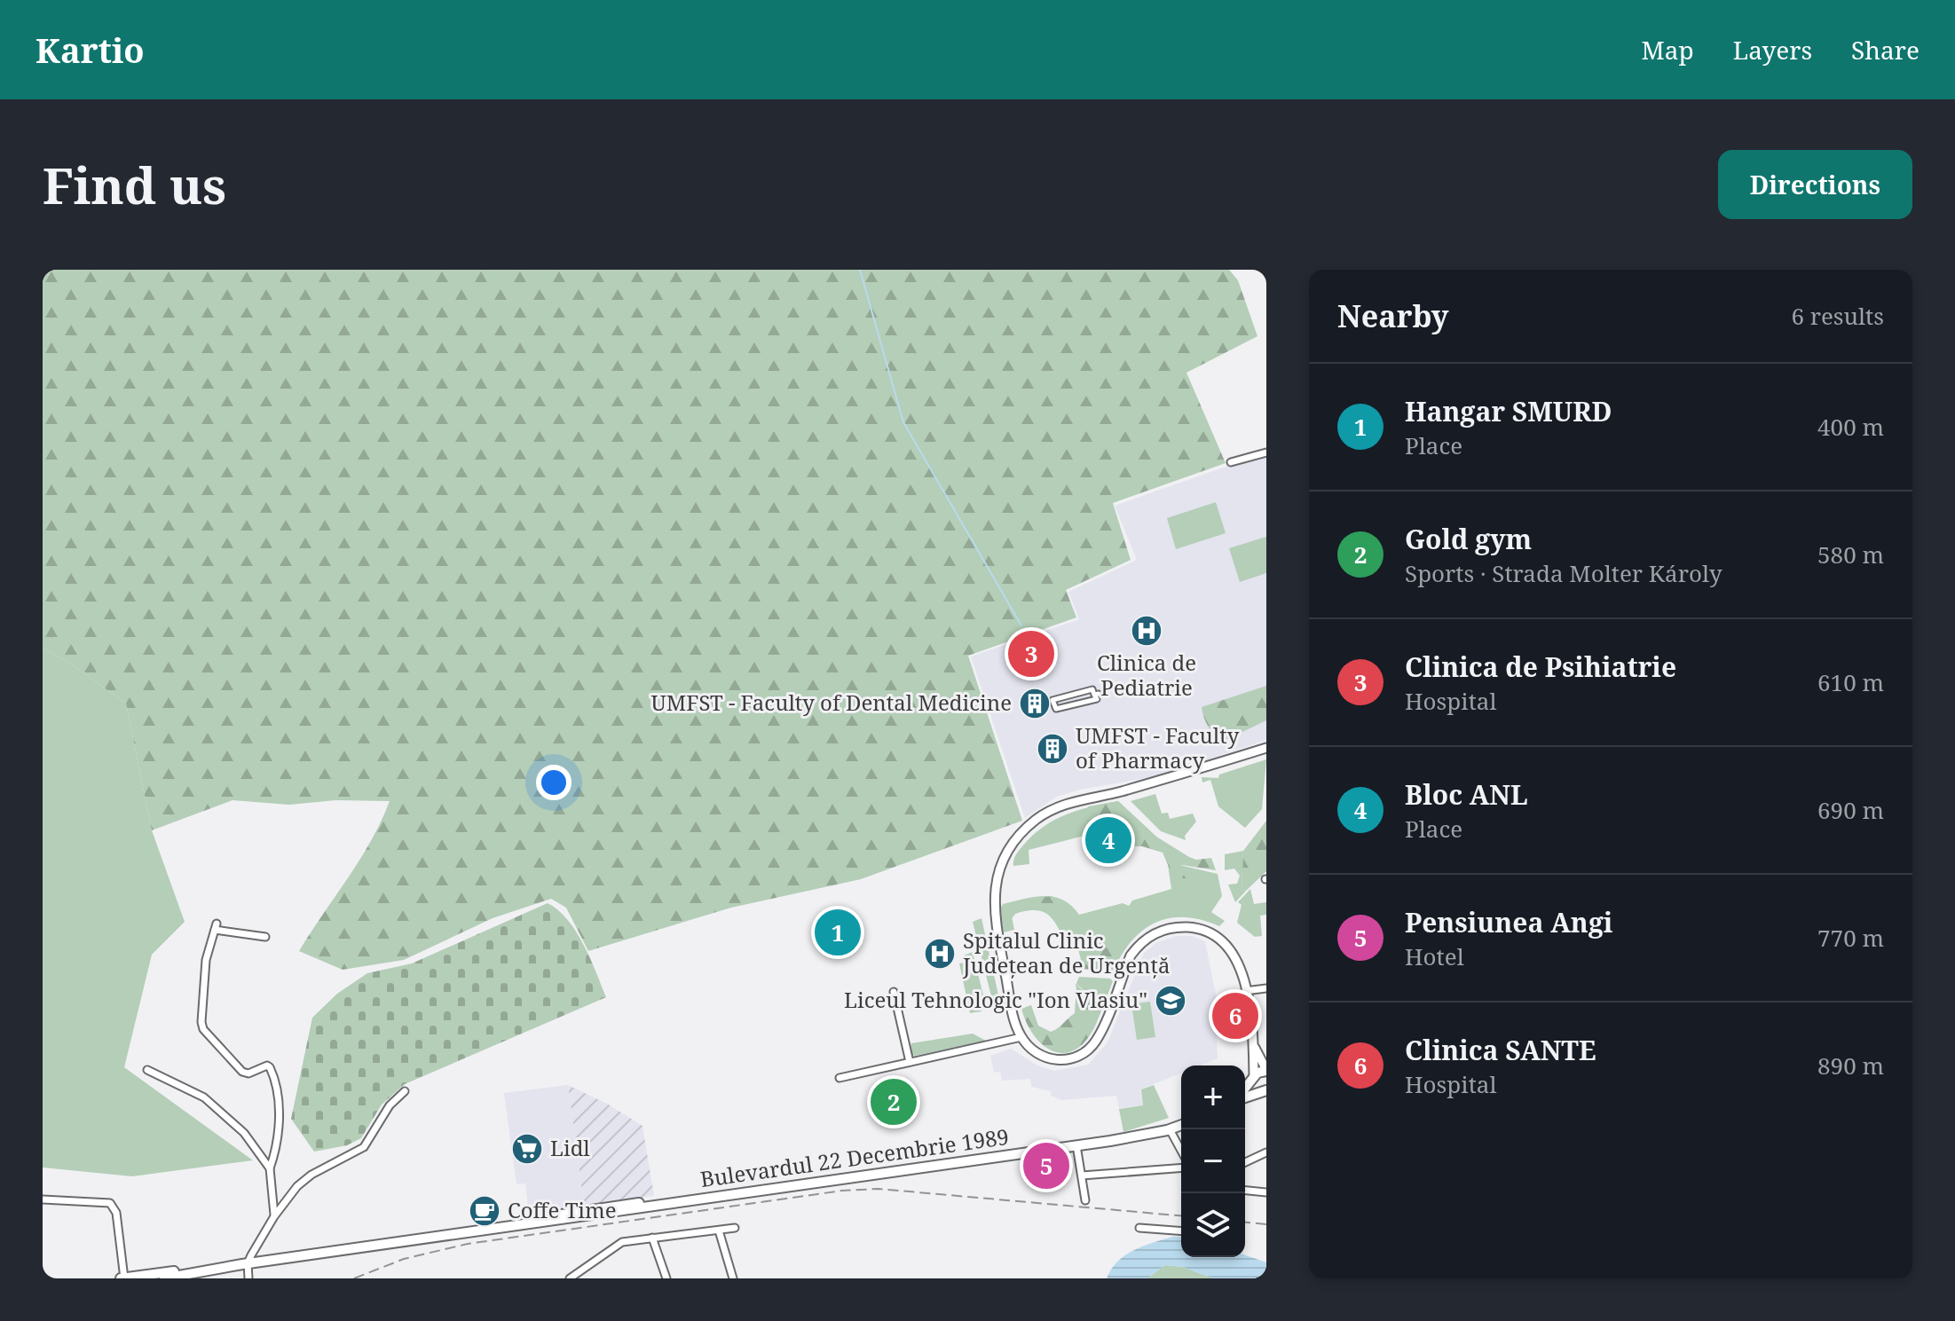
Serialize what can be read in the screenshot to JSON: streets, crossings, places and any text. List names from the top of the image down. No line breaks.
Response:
{"streets":{"main road":["Bulevardul 22 Decembrie 1989"]},"places":{"hospital":["Clinica de Pediatrie","Spitalul Clinic Județean de Urgență"],"building":["UMFST - Faculty of Dental Medicine","UMFST - Faculty of Pharmacy"],"school or university":["Liceul Tehnologic \"Ion Vlasiu\""],"supermarket":["Lidl"],"cafe":["Coffe Time"]},"page":{"header":"Kartio","nav":["Map","Layers","Share"],"buttons":"Directions","title":"Find us","heading":["Nearby","6 results"],"list":[{"mark":"1","name":"Hangar SMURD","note":"Place","value":"400 m"},{"mark":"2","name":"Gold gym","note":"Sports · Strada Molter Károly","value":"580 m"},{"mark":"3","name":"Clinica de Psihiatrie","note":"Hospital","value":"610 m"},{"mark":"4","name":"Bloc ANL","note":"Place","value":"690 m"},{"mark":"5","name":"Pensiunea Angi","note":"Hotel","value":"770 m"},{"mark":"6","name":"Clinica SANTE","note":"Hospital","value":"890 m"}],"pins":["3","4","1","6","2","5"],"map_buttons":["+","−"]}}
